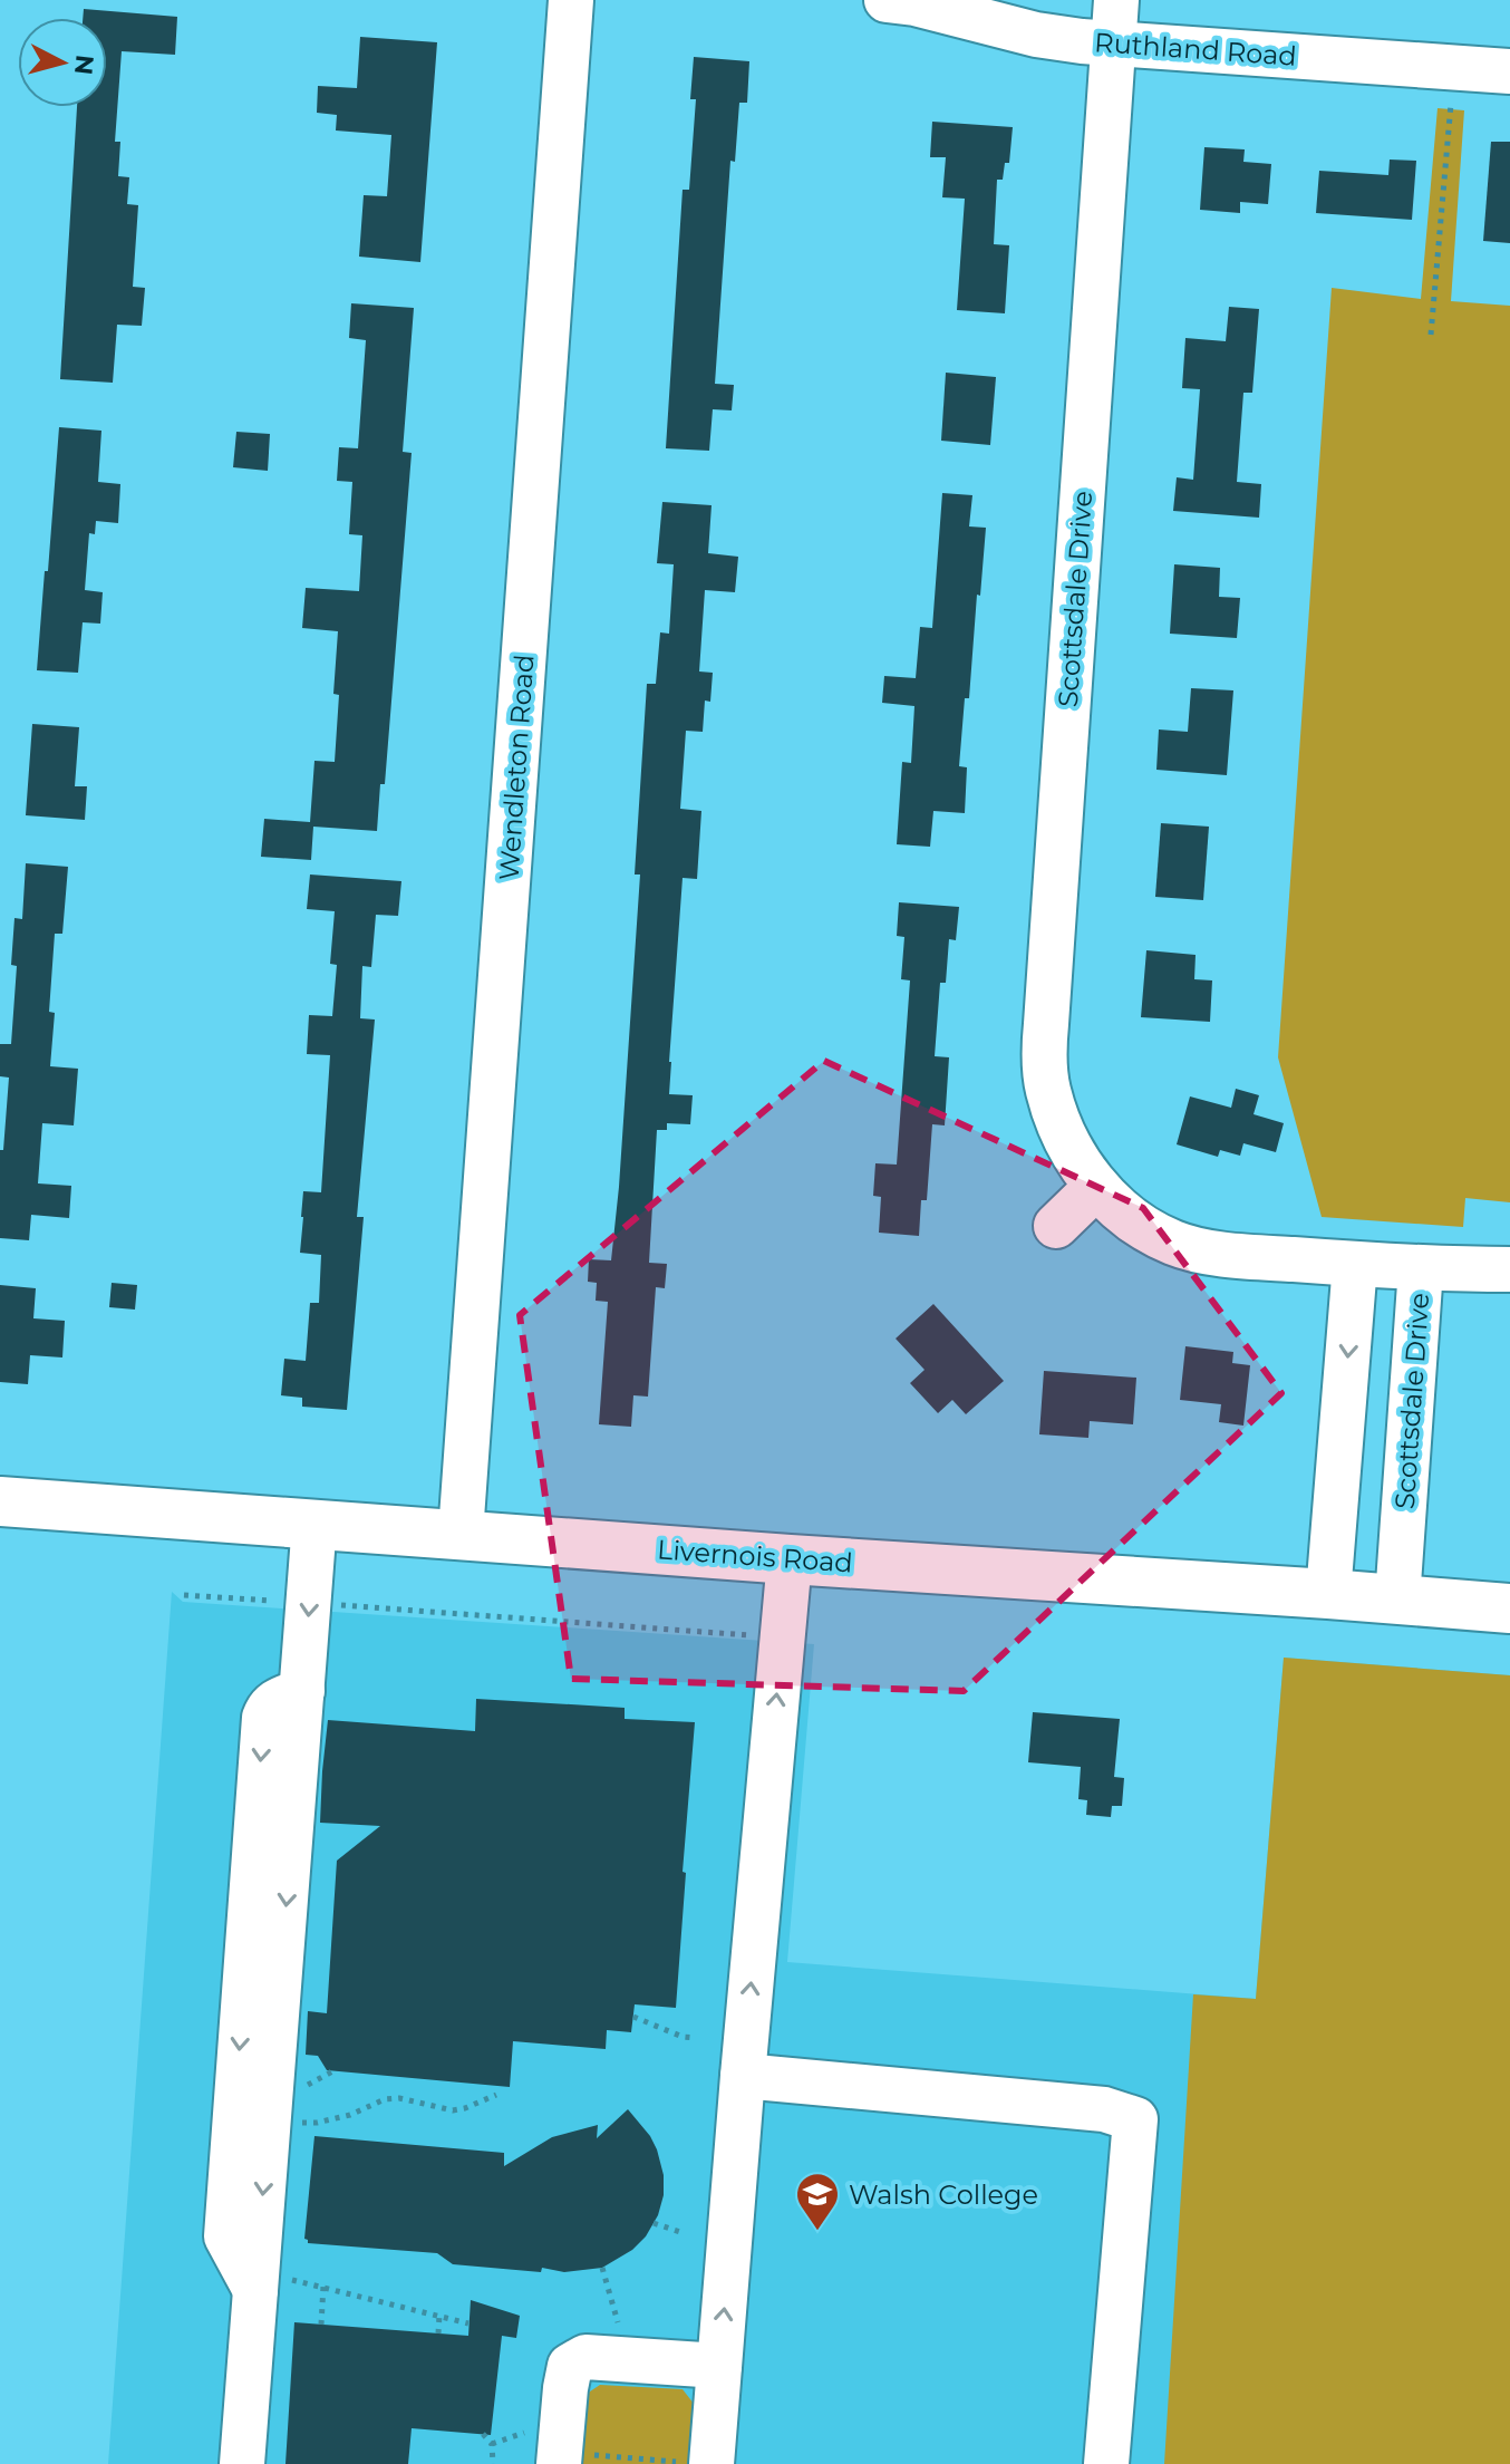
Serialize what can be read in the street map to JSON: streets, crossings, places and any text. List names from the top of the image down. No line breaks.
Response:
{"streets":{"main road":["Livernois Road"],"street":["Ruthland Road","Scottsdale Drive","Wendleton Road"]},"crossings":[["Ruthland Road","Scottsdale Drive"],["Scottsdale Drive","Livernois Road"],["Wendleton Road","Livernois Road"]],"places":{"school or university":["Walsh College"]},"north":"right"}
